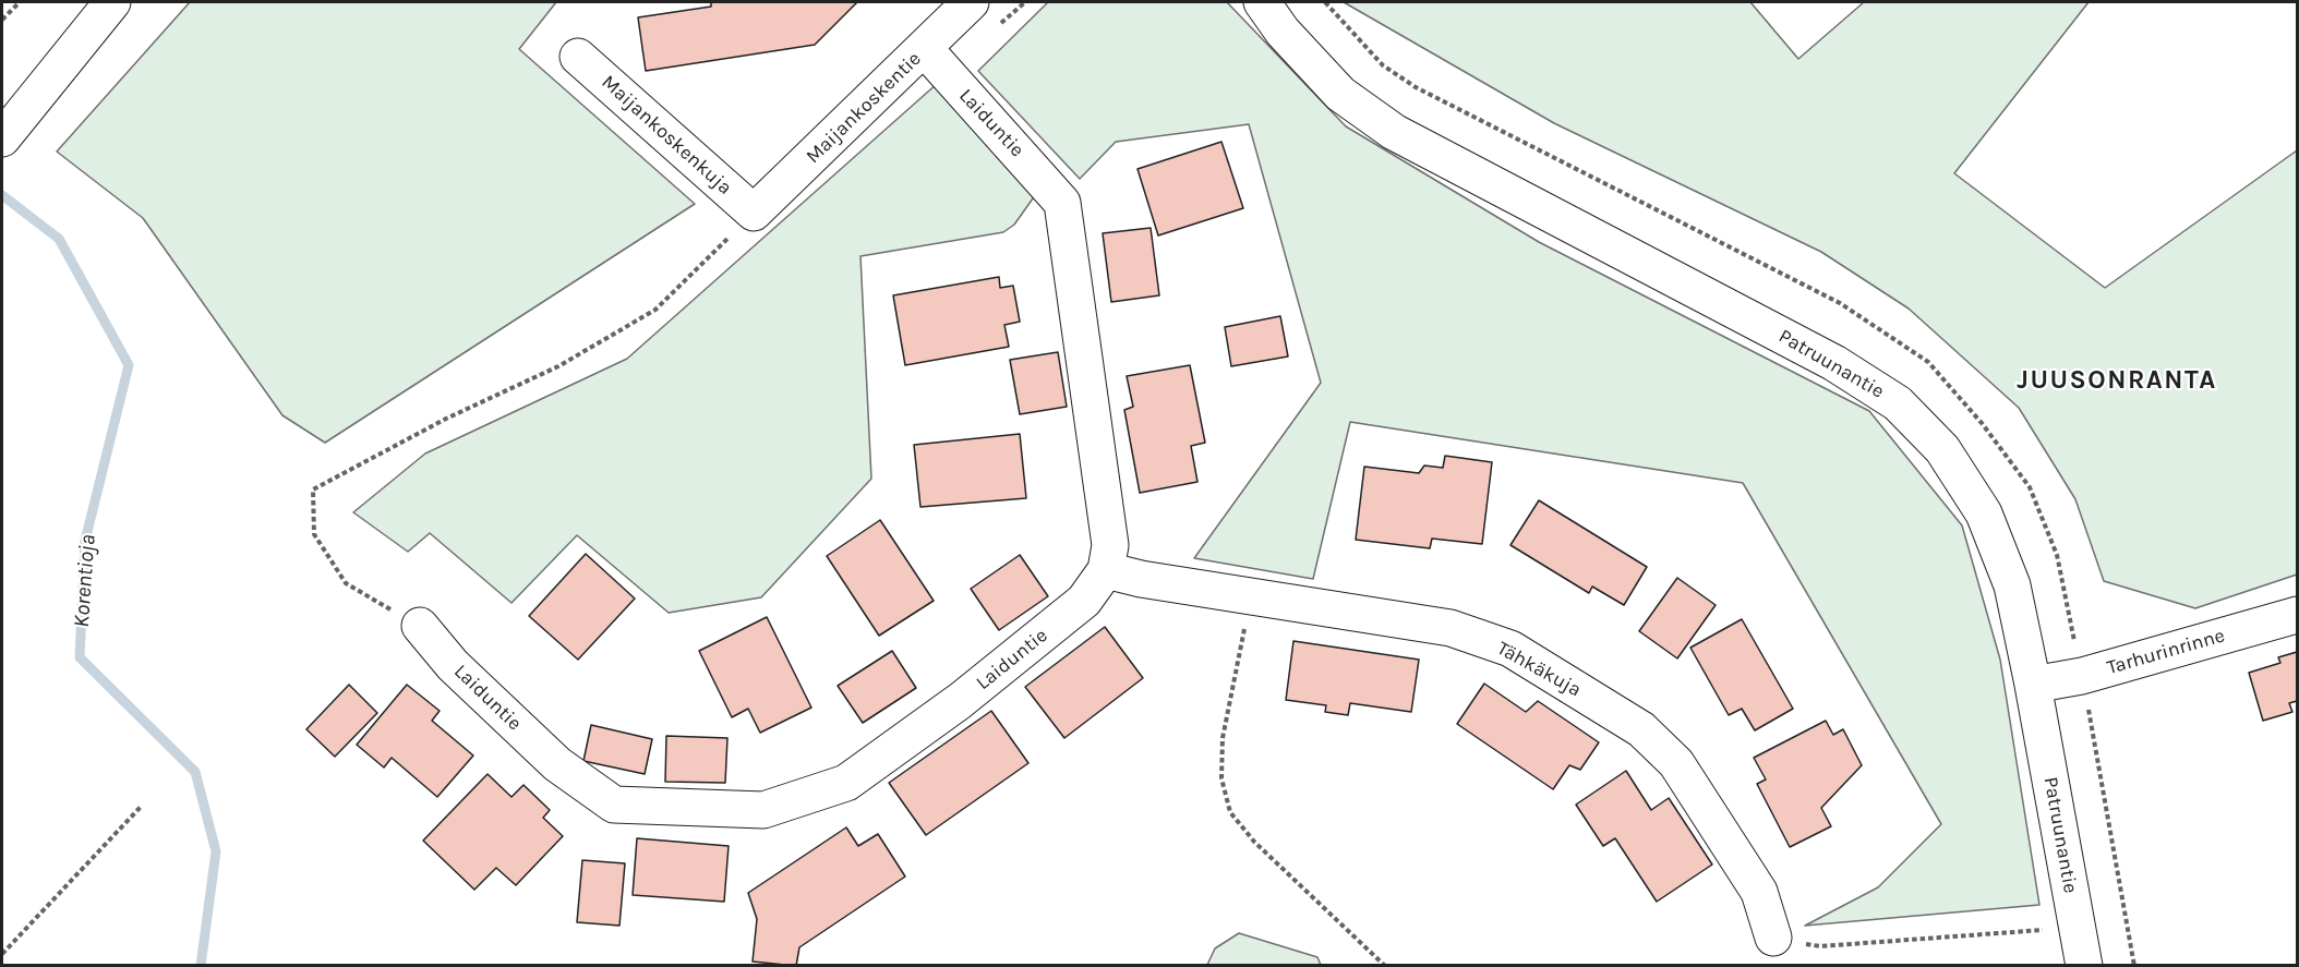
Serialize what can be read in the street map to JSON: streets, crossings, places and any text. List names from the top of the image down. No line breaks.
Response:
{"streets":{"street":["Maijankoskentie","Laiduntie","Maijankoskenkuja","Patruunantie","Tarhurinrinne","Tähkäkuja"]},"crossings":[["Maijankoskentie","Laiduntie"],["Maijankoskentie","Maijankoskenkuja"],["Laiduntie","Tähkäkuja"],["Patruunantie","Tarhurinrinne"]],"districts":["JUUSONRANTA"],"water":["Korentioja"]}
